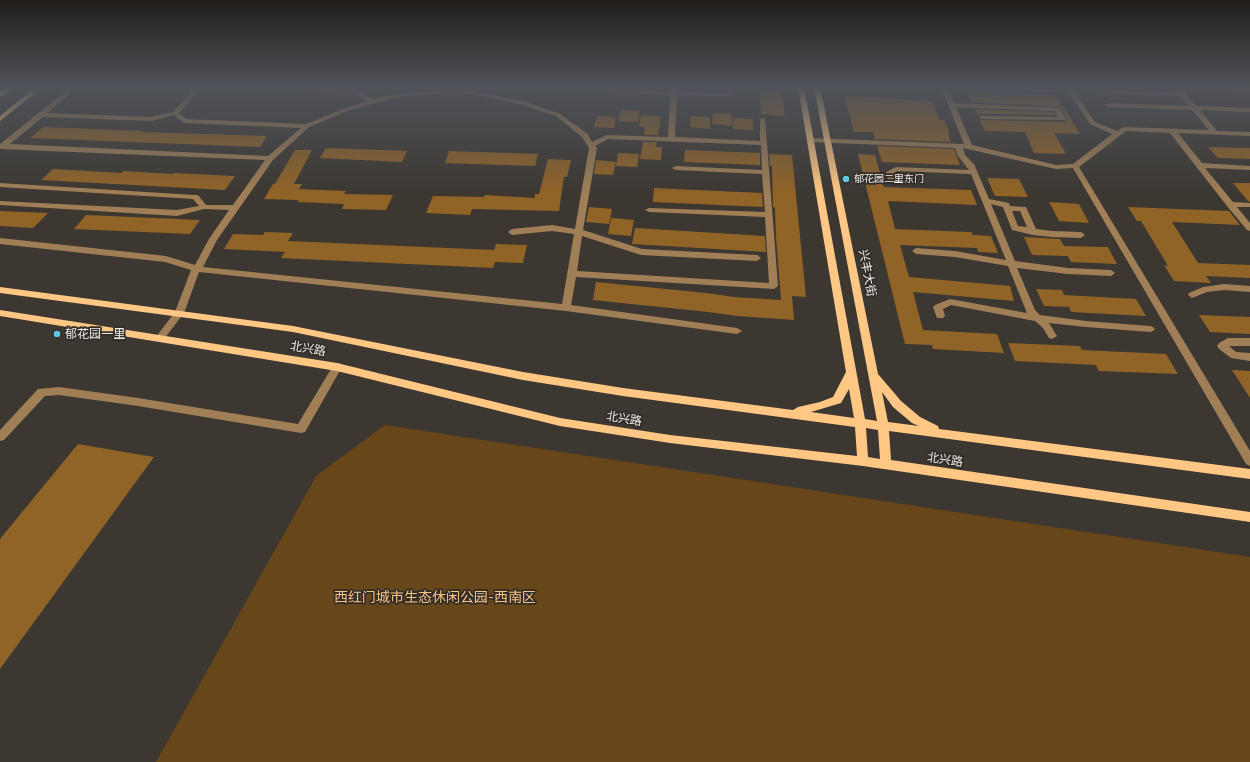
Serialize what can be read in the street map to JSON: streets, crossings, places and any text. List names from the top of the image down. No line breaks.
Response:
{"streets":{"main road":["兴丰大街","北兴路"]},"crossings":[["兴丰大街","北兴路"]],"parks":["西红门城市生态休闲公园-西南区"],"places":["郁花园二里东门","郁花园一里"]}
